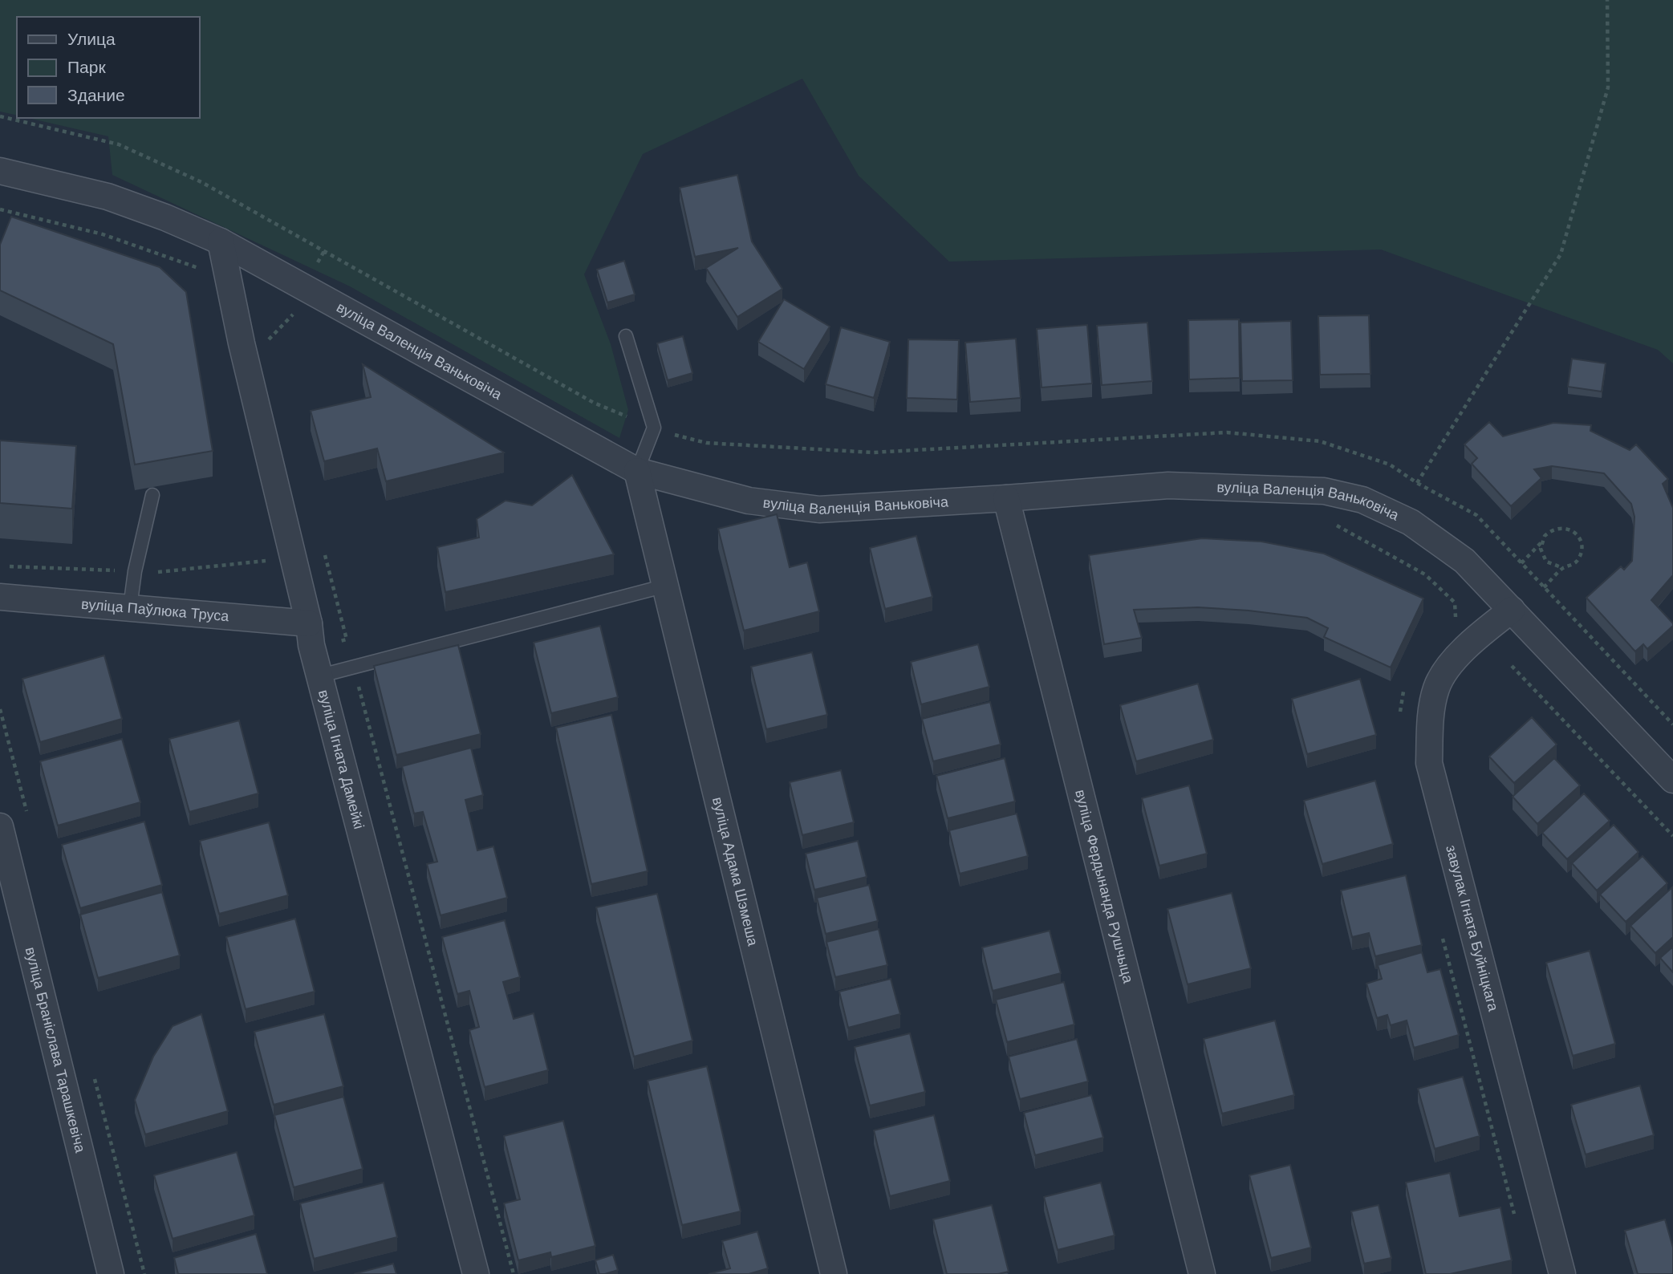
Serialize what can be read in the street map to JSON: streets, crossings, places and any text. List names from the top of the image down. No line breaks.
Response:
{"streets":{"street":["вуліца Валенція Ваньковіча","вуліца Паўлюка Труса","вуліца Ігната Дамейкі","вуліца Адама Шэмеша","вуліца Фердынанда Рушчыца","завулак Ігната Буйніцкага","вуліца Браніслава Тарашкевіча"]},"crossings":[["вуліца Валенція Ваньковіча","вуліца Ігната Дамейкі"],["вуліца Валенція Ваньковіча","вуліца Адама Шэмеша"],["вуліца Валенція Ваньковіча","вуліца Фердынанда Рушчыца"],["вуліца Валенція Ваньковіча","завулак Ігната Буйніцкага"],["вуліца Паўлюка Труса","вуліца Ігната Дамейкі"]],"legend":["Улица","Парк","Здание"]}
